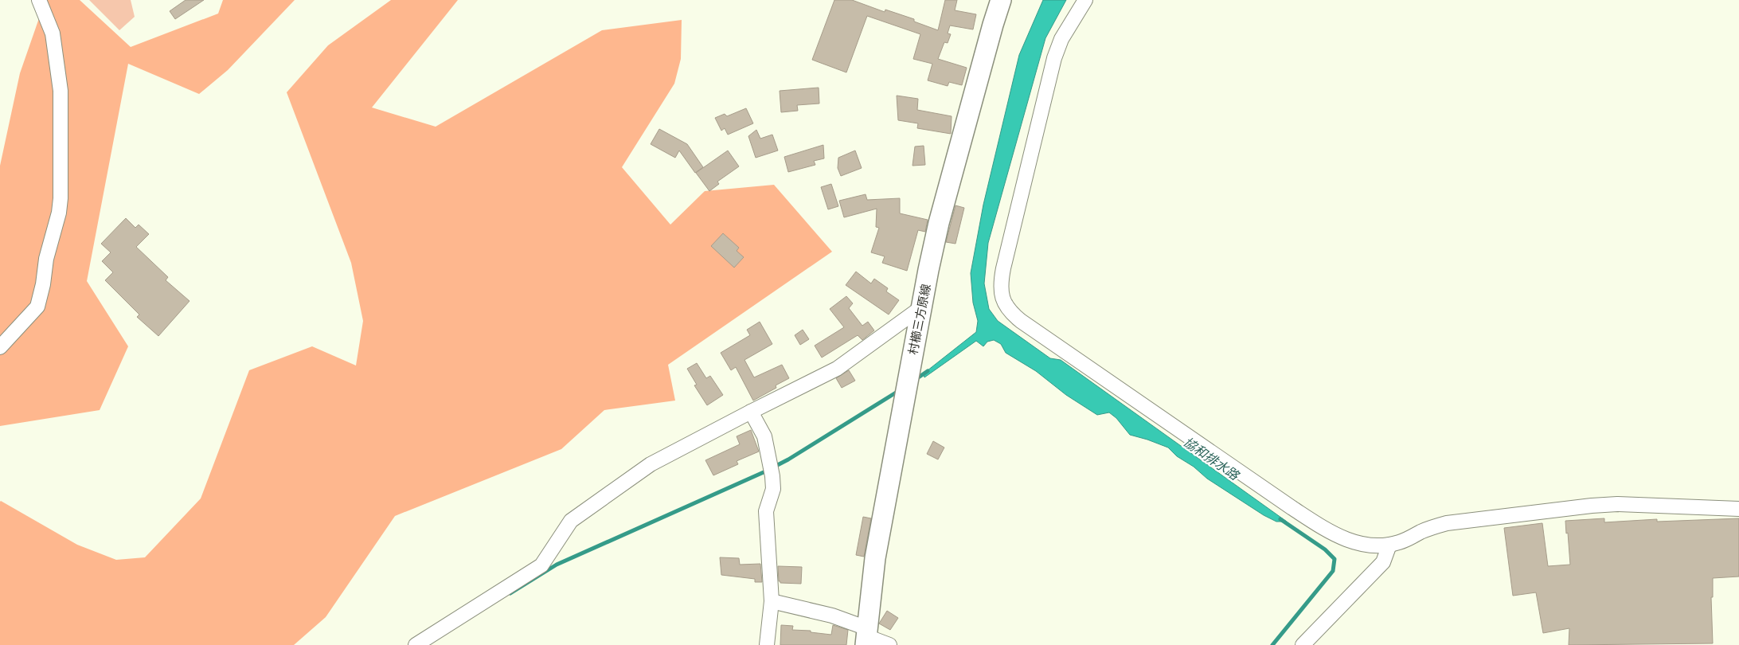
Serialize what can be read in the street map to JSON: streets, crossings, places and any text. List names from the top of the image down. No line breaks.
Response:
{"streets":{"main road":["村櫛三方原線"]},"water":["協和排水路"]}
